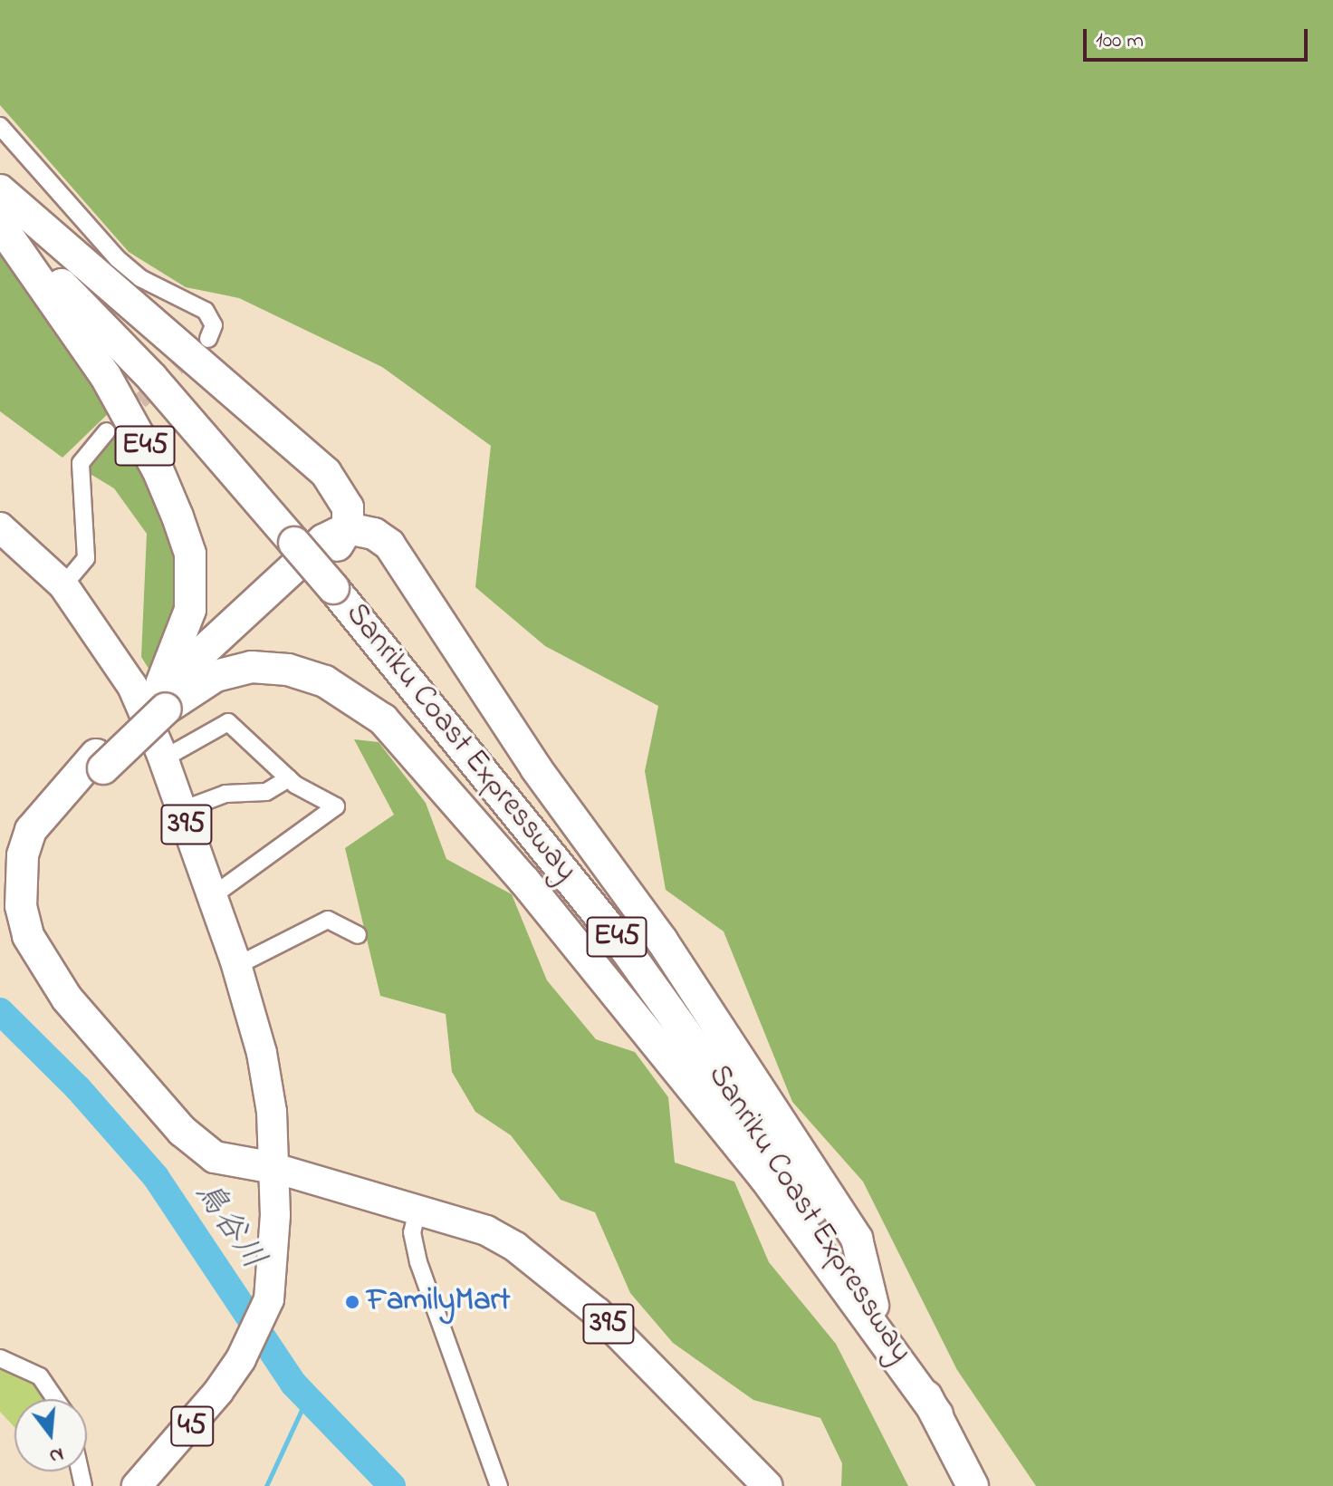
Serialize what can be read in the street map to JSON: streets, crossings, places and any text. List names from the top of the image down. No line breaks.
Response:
{"streets":{"highway":["E45","Sanriku Coast Expressway","395","45"]},"crossings":[["E45","Sanriku Coast Expressway"],["E45","395"],["E45","45"],["395","45"]],"water":["鳥谷川"],"places":["FamilyMart"],"scale_bar":"100 m","north":"bottom"}
